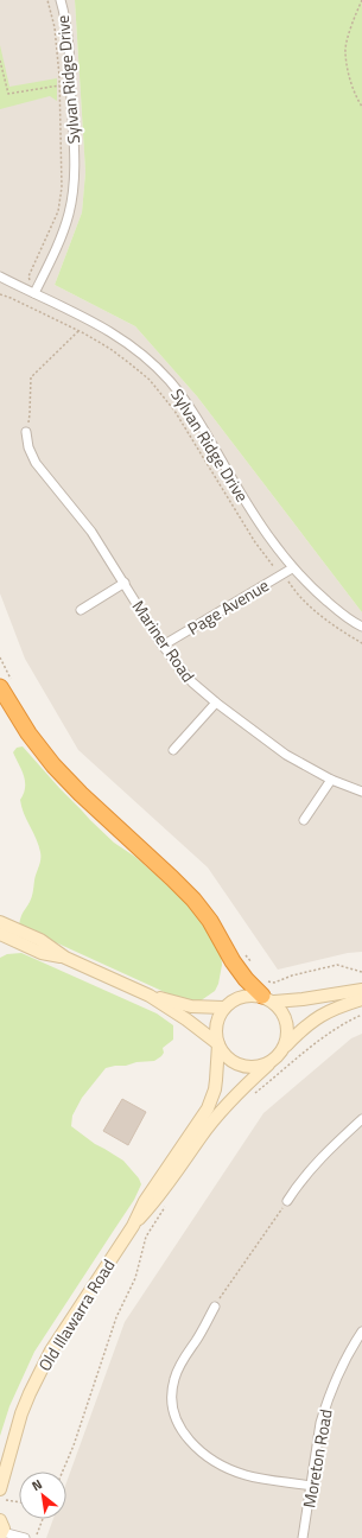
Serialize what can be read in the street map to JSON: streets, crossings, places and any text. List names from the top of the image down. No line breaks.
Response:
{"streets":{"street":["Sylvan Ridge Drive","Page Avenue","Mariner Road","Old Illawarra Road","Moreton Road"]},"crossings":[["Sylvan Ridge Drive","Page Avenue"],["Page Avenue","Mariner Road"]],"north":"top left"}
